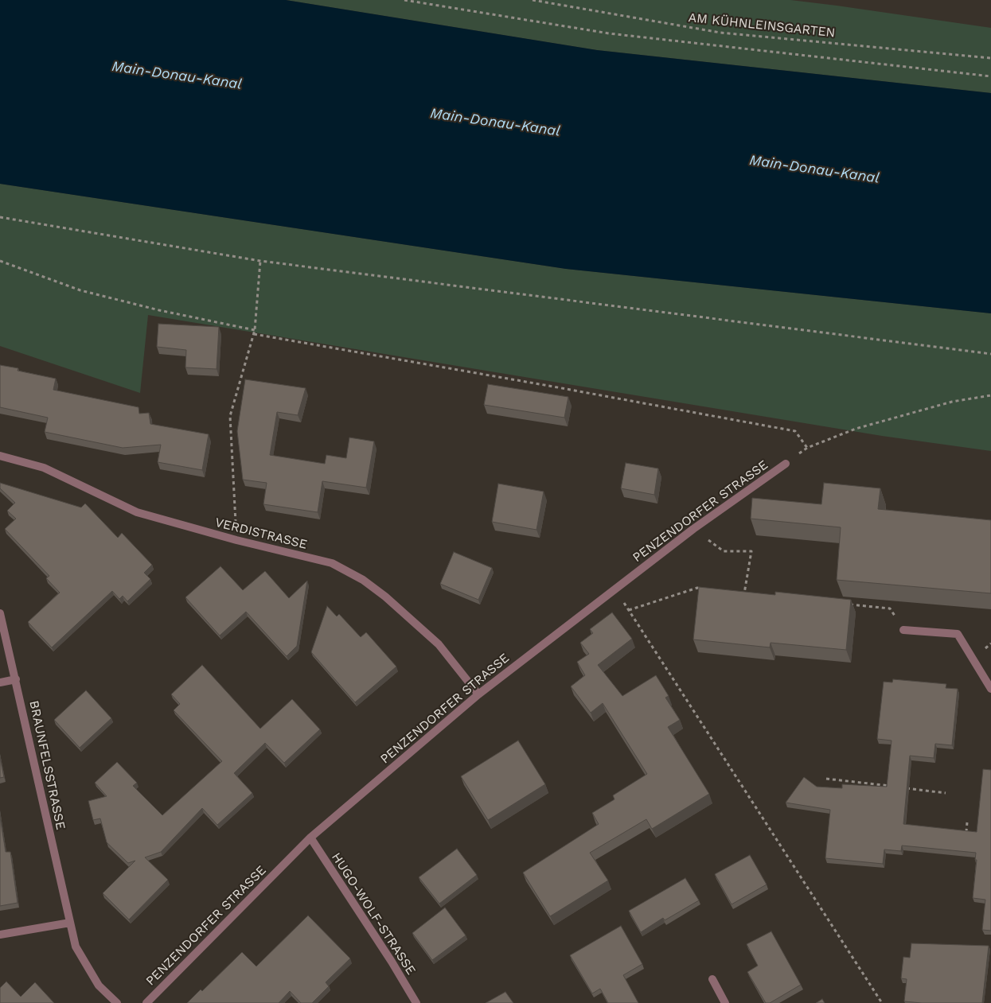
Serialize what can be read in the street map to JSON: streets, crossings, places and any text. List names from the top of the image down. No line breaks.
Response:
{"streets":{"street":["PENZENDORFER STRASSE","VERDISTRASSE","BRAUNFELSSTRASSE","HUGO-WOLF-STRASSE"],"path":["AM KÜHNLEINSGARTEN"]},"crossings":[["PENZENDORFER STRASSE","VERDISTRASSE"],["PENZENDORFER STRASSE","HUGO-WOLF-STRASSE"]],"water":["Main-Donau-Kanal"]}
